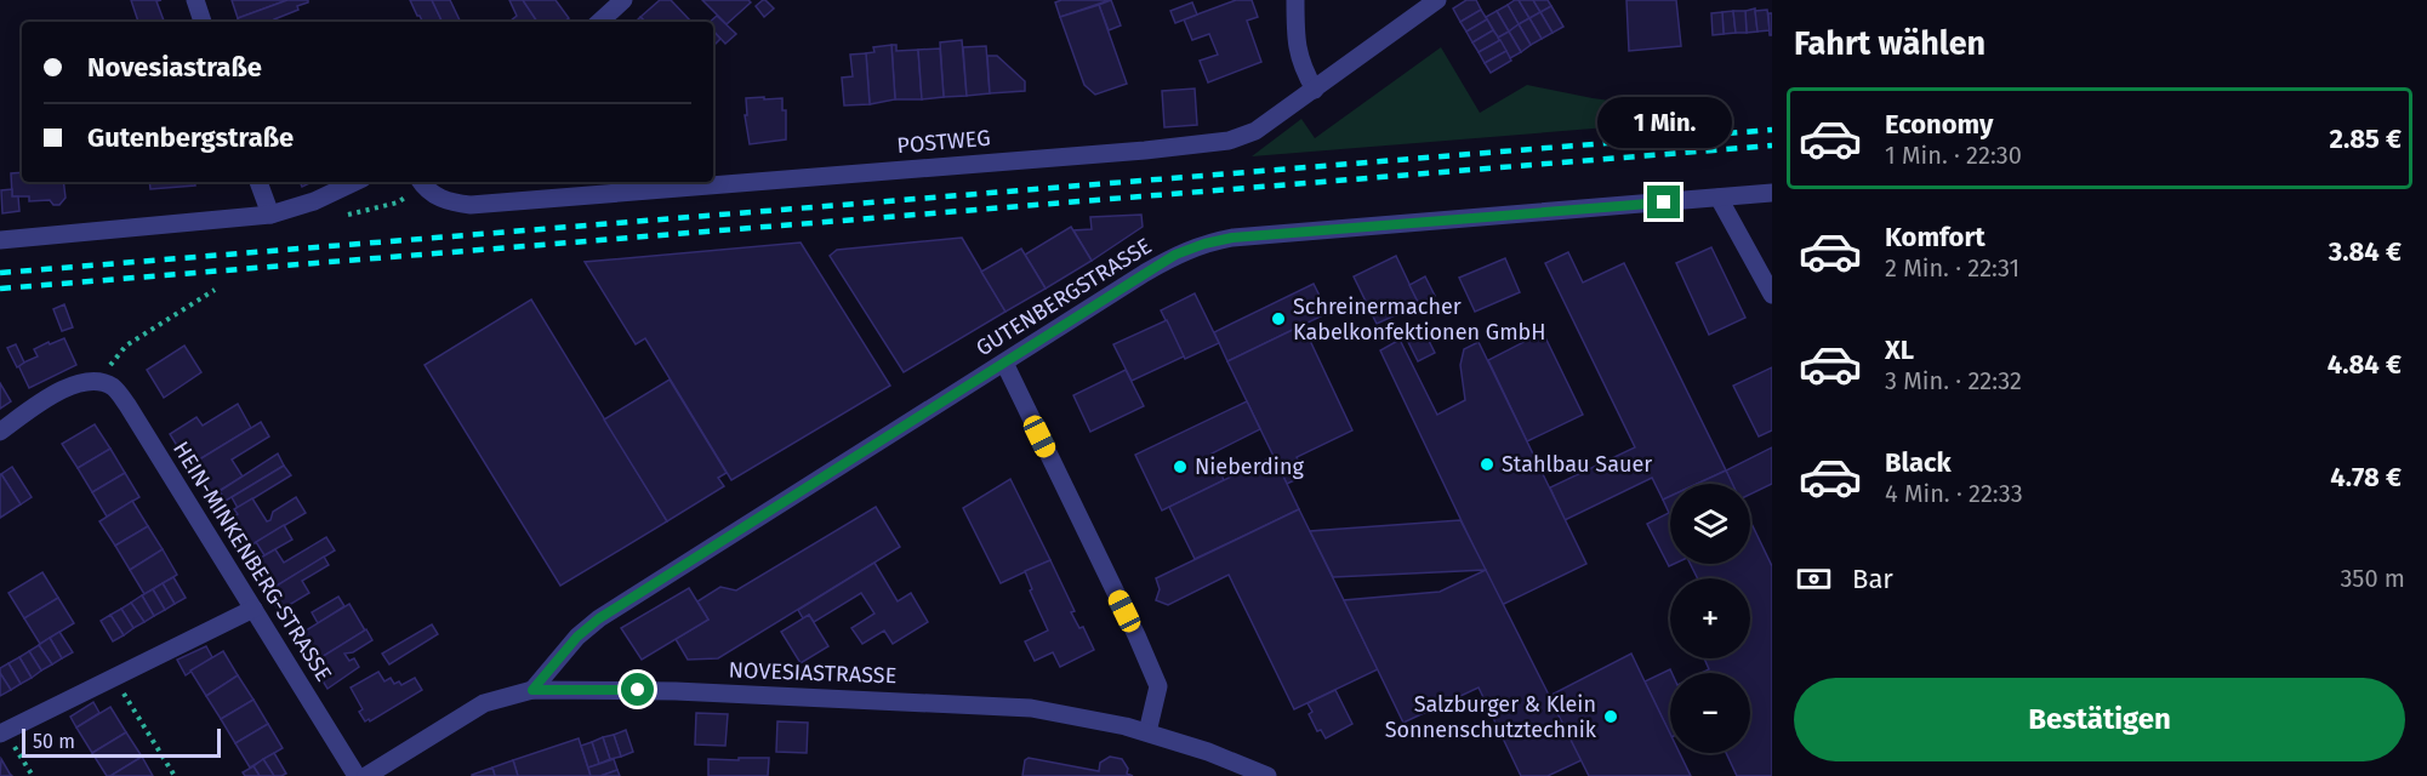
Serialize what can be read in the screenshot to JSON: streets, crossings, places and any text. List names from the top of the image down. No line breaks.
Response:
{"streets":{"street":["POSTWEG","GUTENBERGSTRASSE","HEIN-MINKENBERG-STRASSE","NOVESIASTRASSE"]},"crossings":[["GUTENBERGSTRASSE","NOVESIASTRASSE"]],"places":["Schreinermacher Kabelkonfektionen GmbH","Stahlbau Sauer","Nieberding","Salzburger & Klein Sonnenschutztechnik"],"scale_bar":"50 m","page":{"heading":"Fahrt wählen","banner":["Novesiastraße","Gutenbergstraße"],"list":[{"name":"Economy","note":"1 Min. · 22:30","value":"2.85 €"},{"name":"Komfort","note":"2 Min. · 22:31","value":"3.84 €"},{"name":"XL","note":"3 Min. · 22:32","value":"4.84 €"},{"name":"Black","note":"4 Min. · 22:33","value":"4.78 €"}],"bubble":"1 Min.","map_buttons":["+","−"],"pay":["Bar","350 m"],"buttons":"Bestätigen","scale":"50 m"}}
